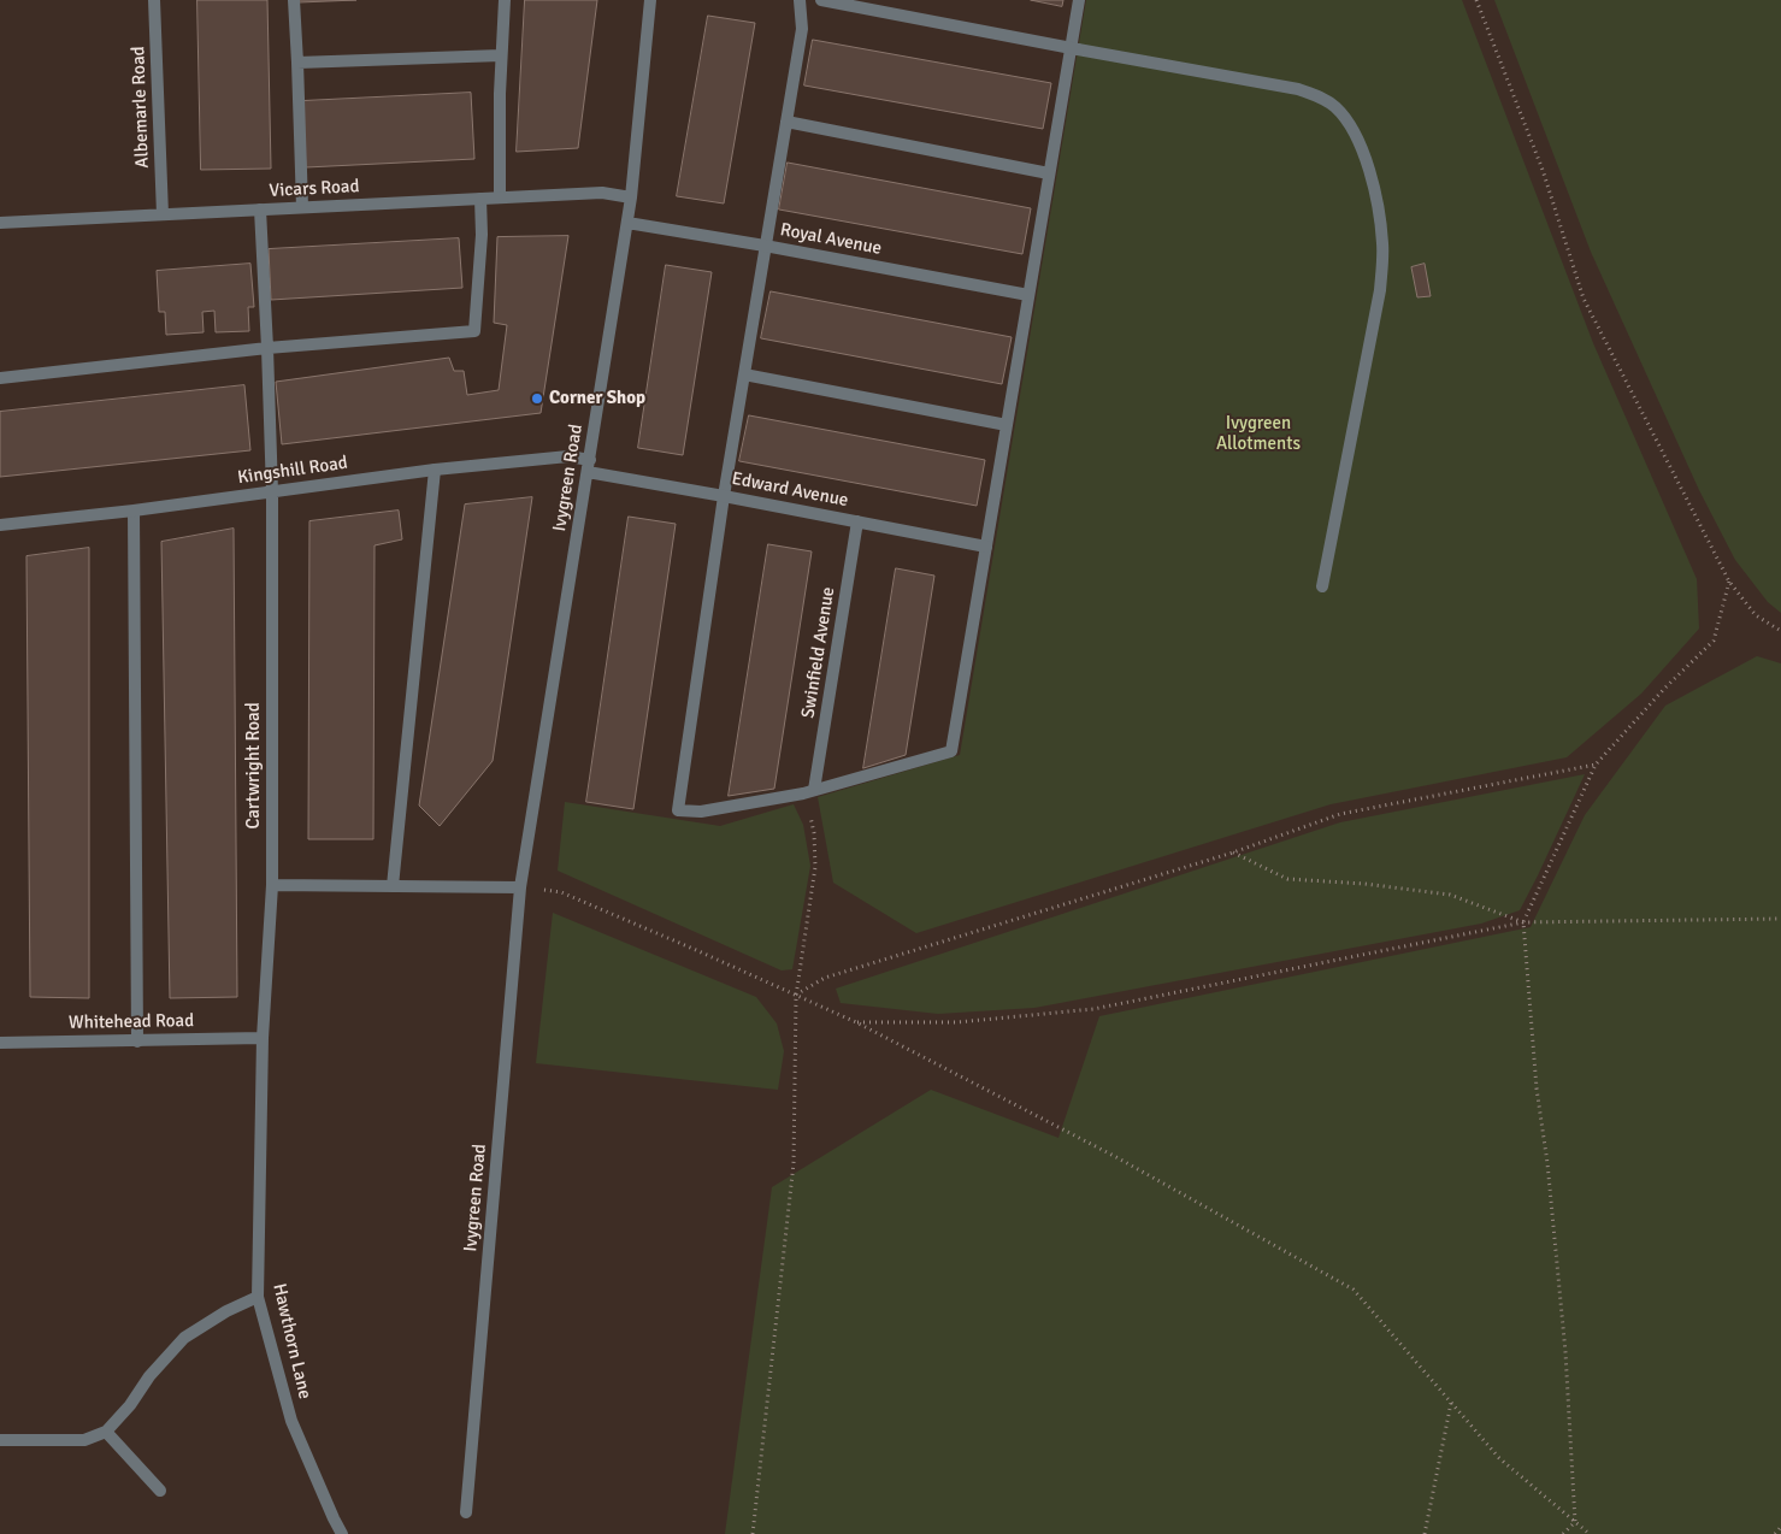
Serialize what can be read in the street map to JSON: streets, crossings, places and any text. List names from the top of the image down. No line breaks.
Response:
{"streets":{"street":["Albemarle Road","Vicars Road","Royal Avenue","Kingshill Road","Ivygreen Road","Edward Avenue","Swinfield Avenue","Cartwright Road","Whitehead Road","Hawthorn Lane"]},"crossings":[["Albemarle Road","Vicars Road"],["Vicars Road","Ivygreen Road"],["Vicars Road","Cartwright Road"],["Royal Avenue","Ivygreen Road"],["Kingshill Road","Ivygreen Road"],["Kingshill Road","Cartwright Road"],["Ivygreen Road","Edward Avenue"],["Edward Avenue","Swinfield Avenue"],["Cartwright Road","Whitehead Road"],["Cartwright Road","Hawthorn Lane"],["Whitehead Road","Hawthorn Lane"]],"parks":["Ivygreen Allotments"],"places":["Corner Shop"]}
